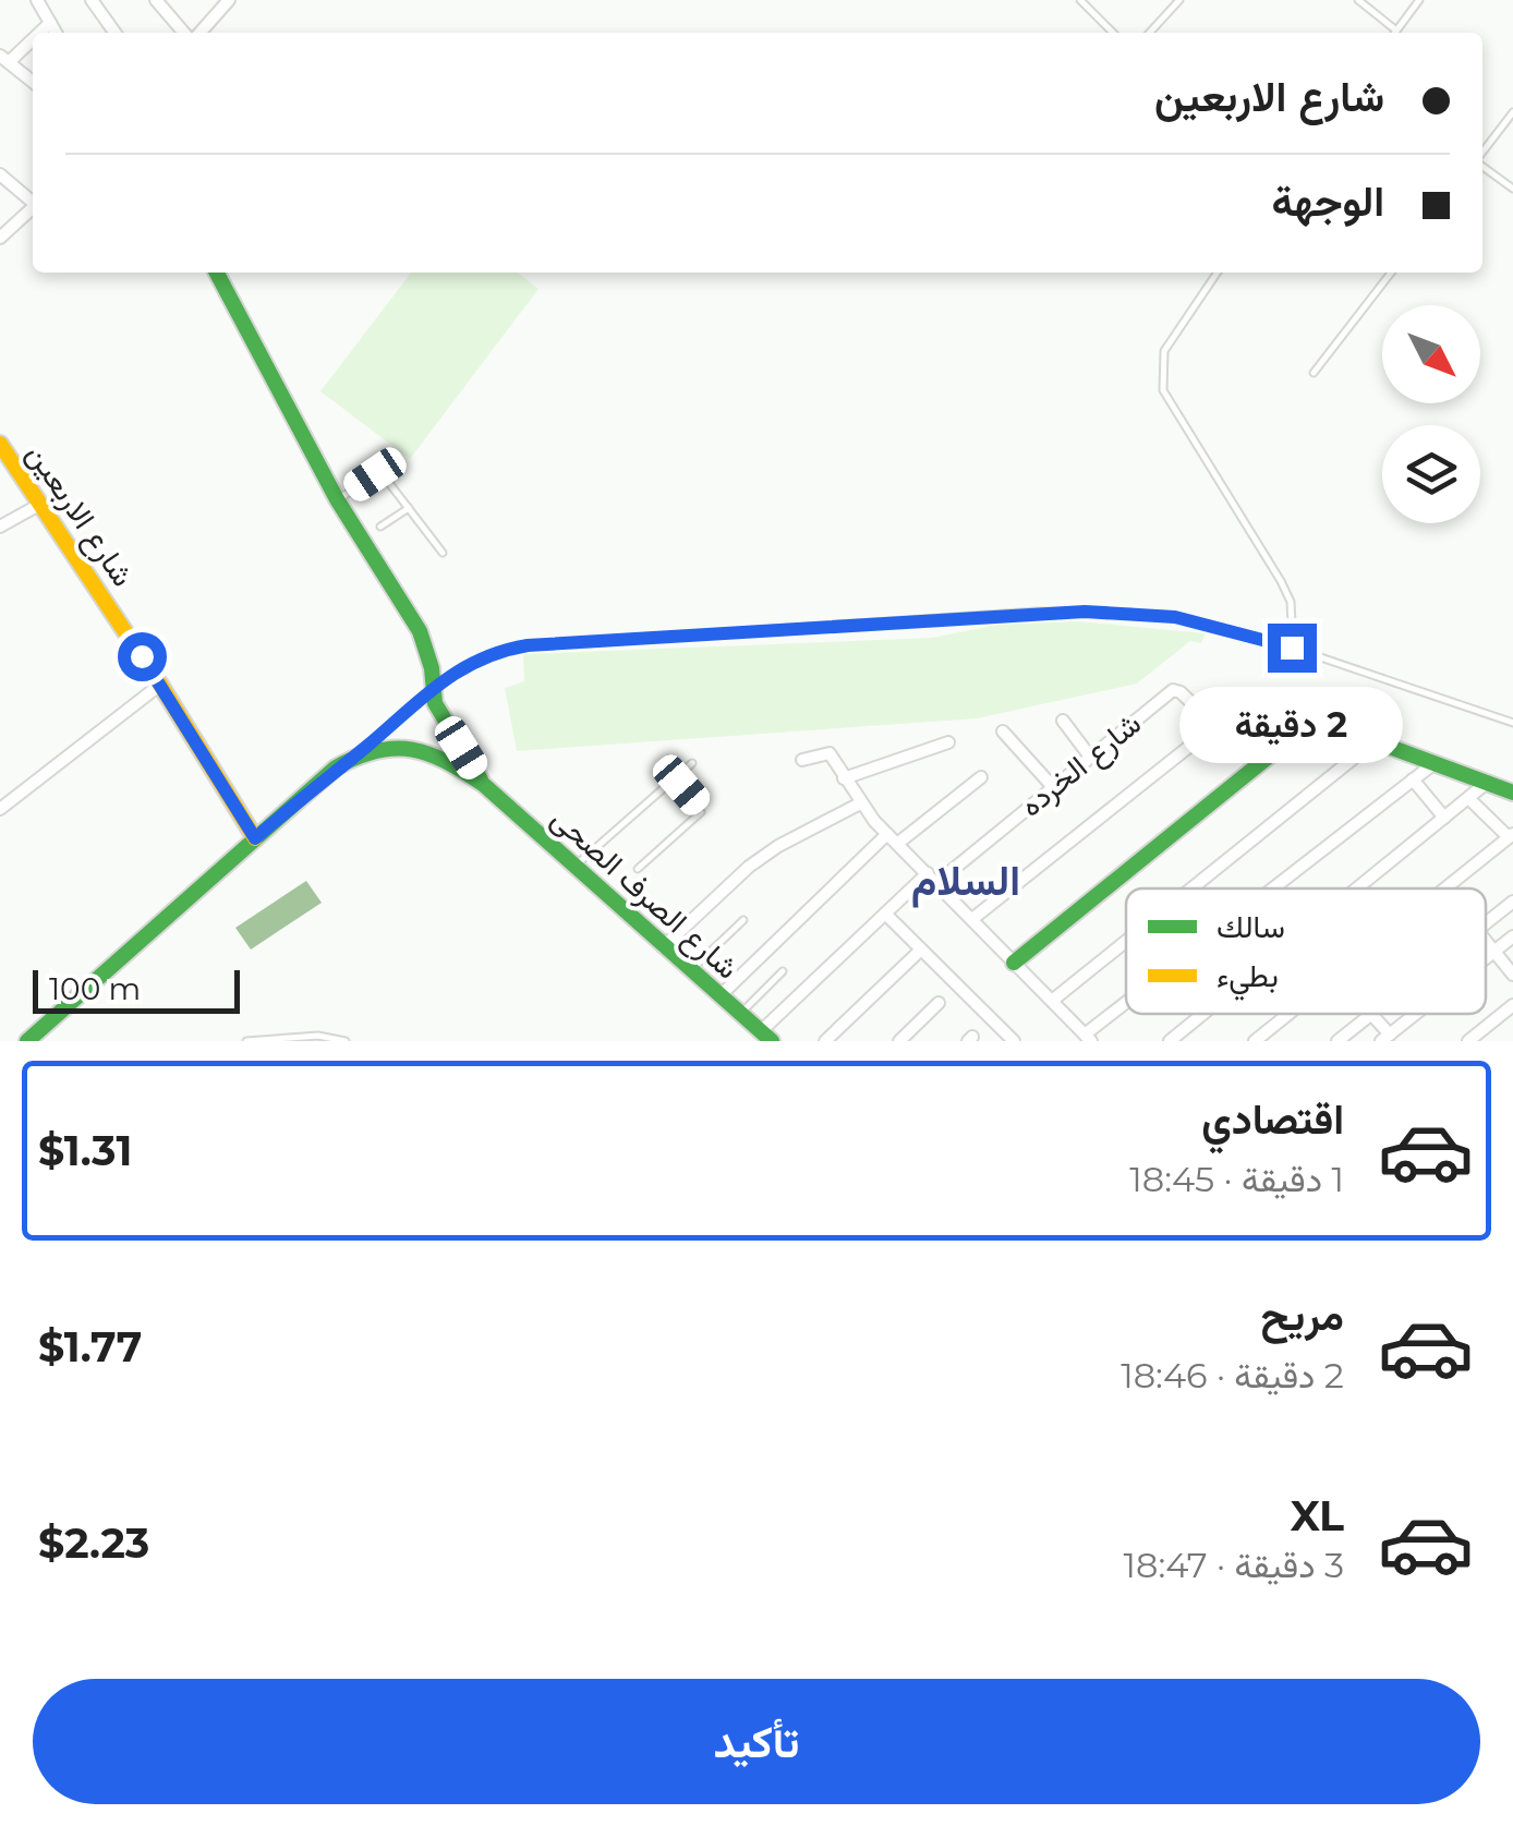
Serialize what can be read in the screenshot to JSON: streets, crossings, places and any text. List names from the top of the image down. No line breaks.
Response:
{"streets":{"street":["شارع الاربعين","شارع الخرده","شارع الصرف الصحى"]},"crossings":[["شارع الخرده","شارع الصرف الصحى"]],"districts":["السلام"],"legend":["سالك","بطيء"],"scale_bar":"100 m","north":"bottom right","page":{"banner":["شارع الاربعين","الوجهة"],"bubble":"2 دقيقة","scale":"100 m","list":[{"name":"اقتصادي","note":"1 دقيقة · 18:45","value":"$1.31"},{"name":"مريح","note":"2 دقيقة · 18:46","value":"$1.77"},{"name":"XL","note":"3 دقيقة · 18:47","value":"$2.23"}],"buttons":"تأكيد"}}
